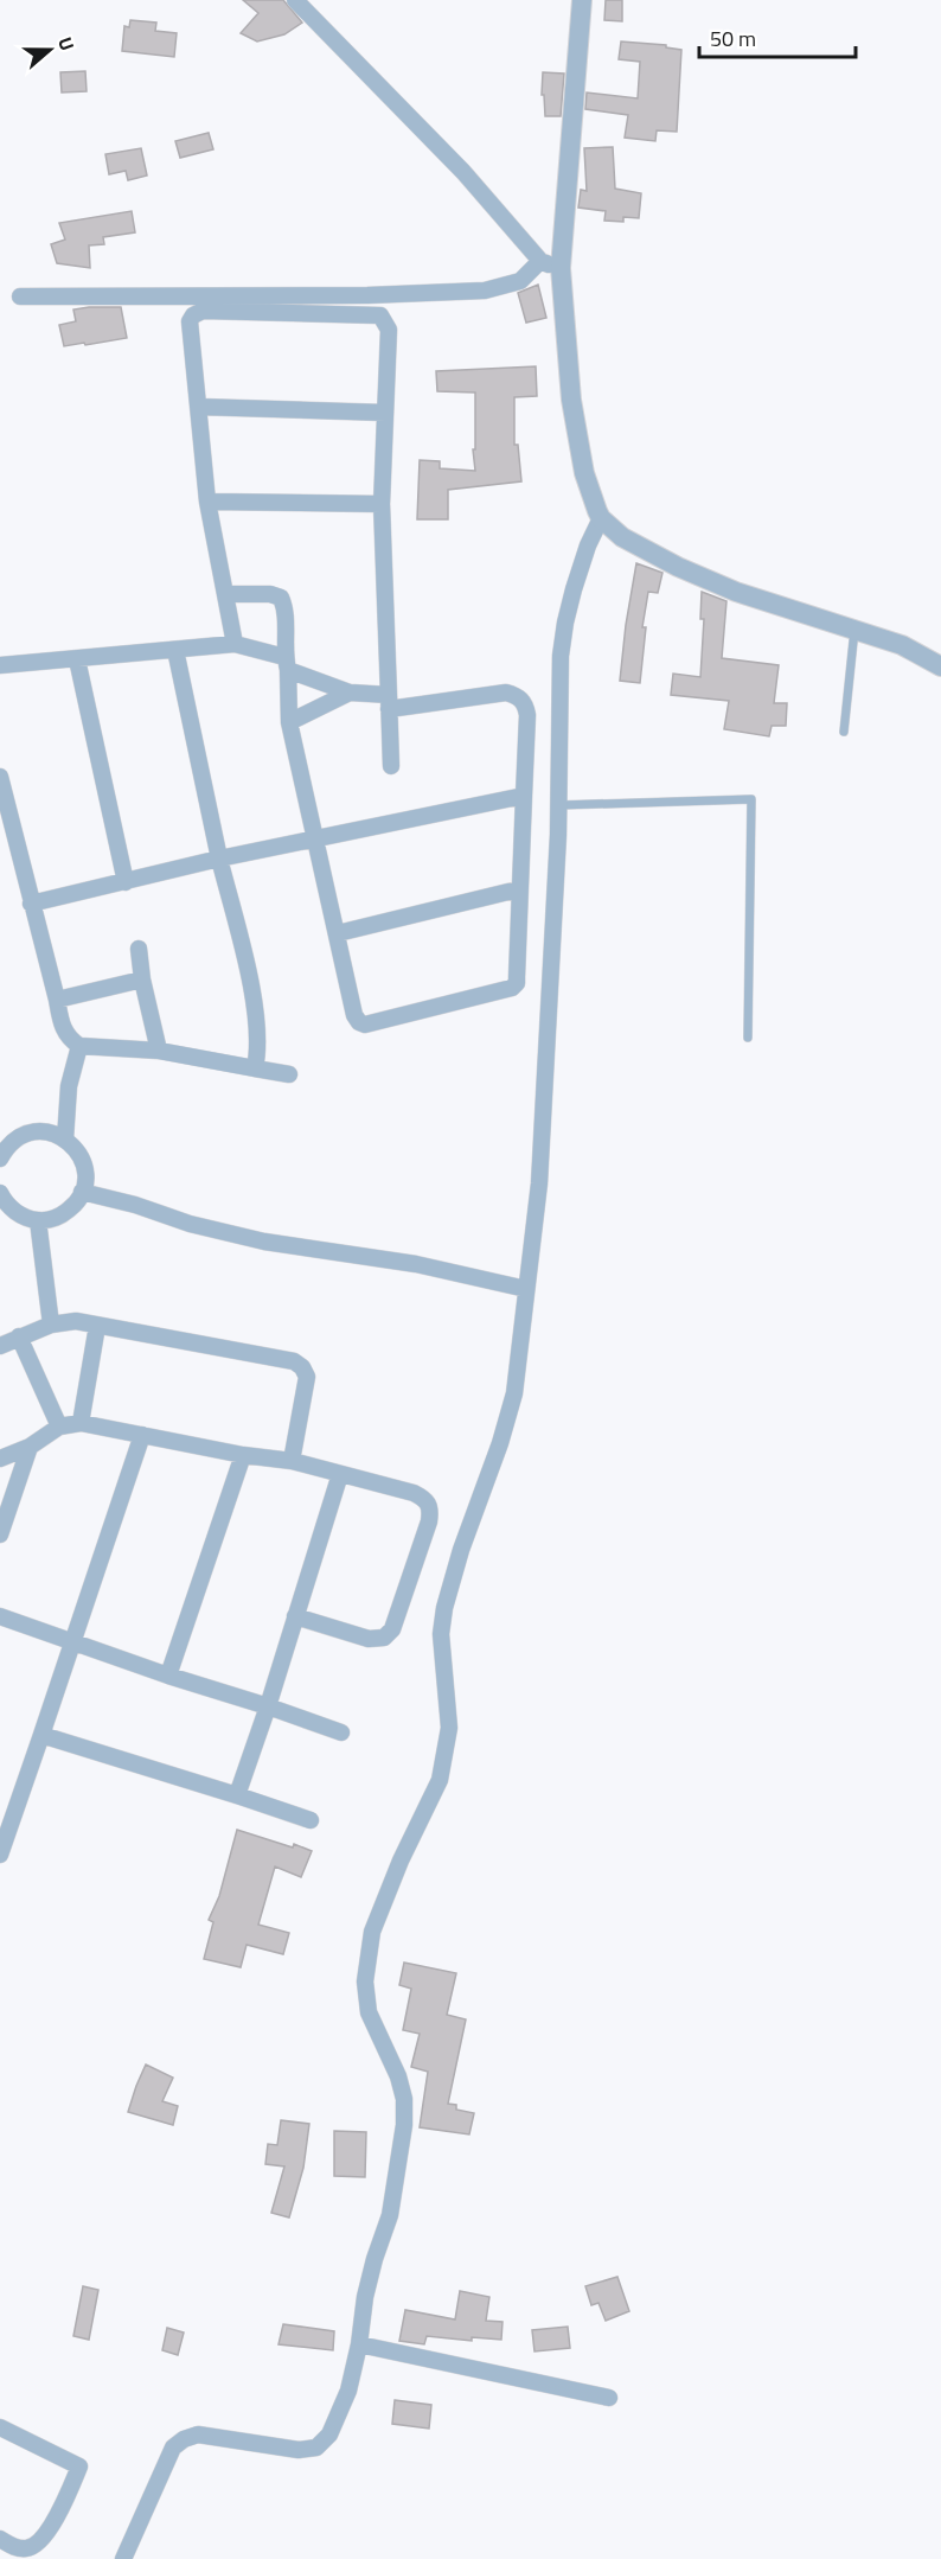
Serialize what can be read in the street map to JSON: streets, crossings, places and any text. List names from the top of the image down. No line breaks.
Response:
{"scale_bar":"50 m","north":"right"}
